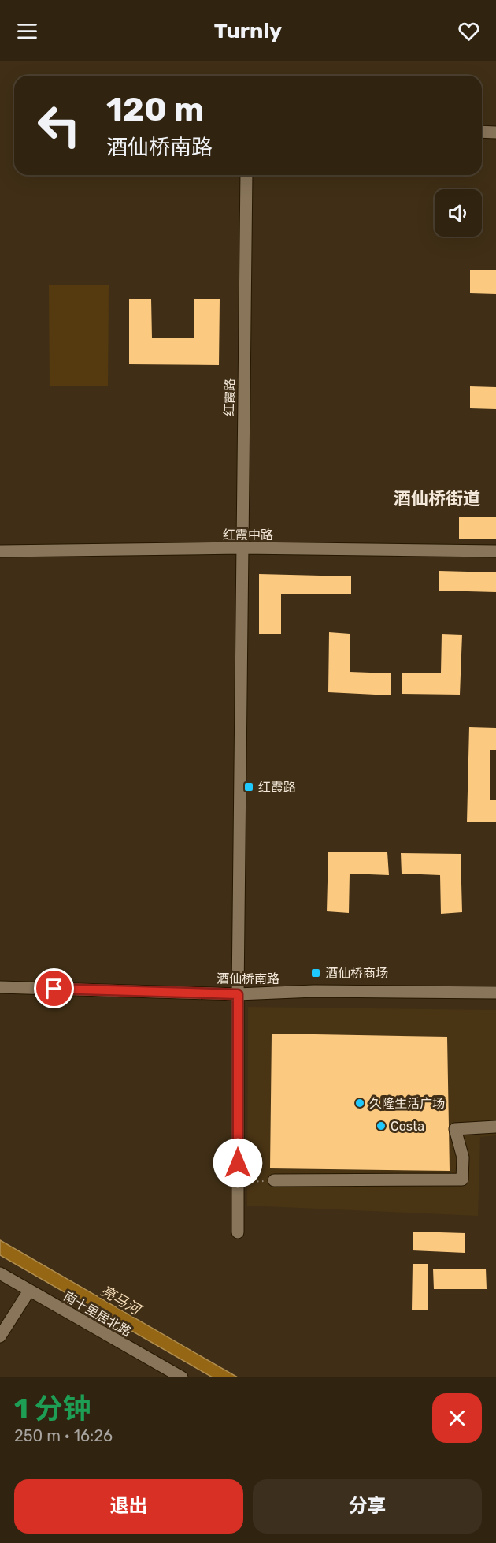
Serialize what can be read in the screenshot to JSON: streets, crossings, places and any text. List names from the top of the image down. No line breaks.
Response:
{"streets":{"street":["红霞路","红霞中路","酒仙桥南路","南十里居北路"]},"crossings":[["红霞路","红霞中路"],["红霞路","酒仙桥南路"]],"districts":["酒仙桥街道"],"water":["亮马河"],"places":{"transit":["红霞路","酒仙桥商场"],"other":["久隆生活广场","Costa"]},"page":{"header":"Turnly","turn":["120 m","酒仙桥南路"],"heading":["1 分钟","250 m · 16:26"],"buttons":["退出","分享"]}}
